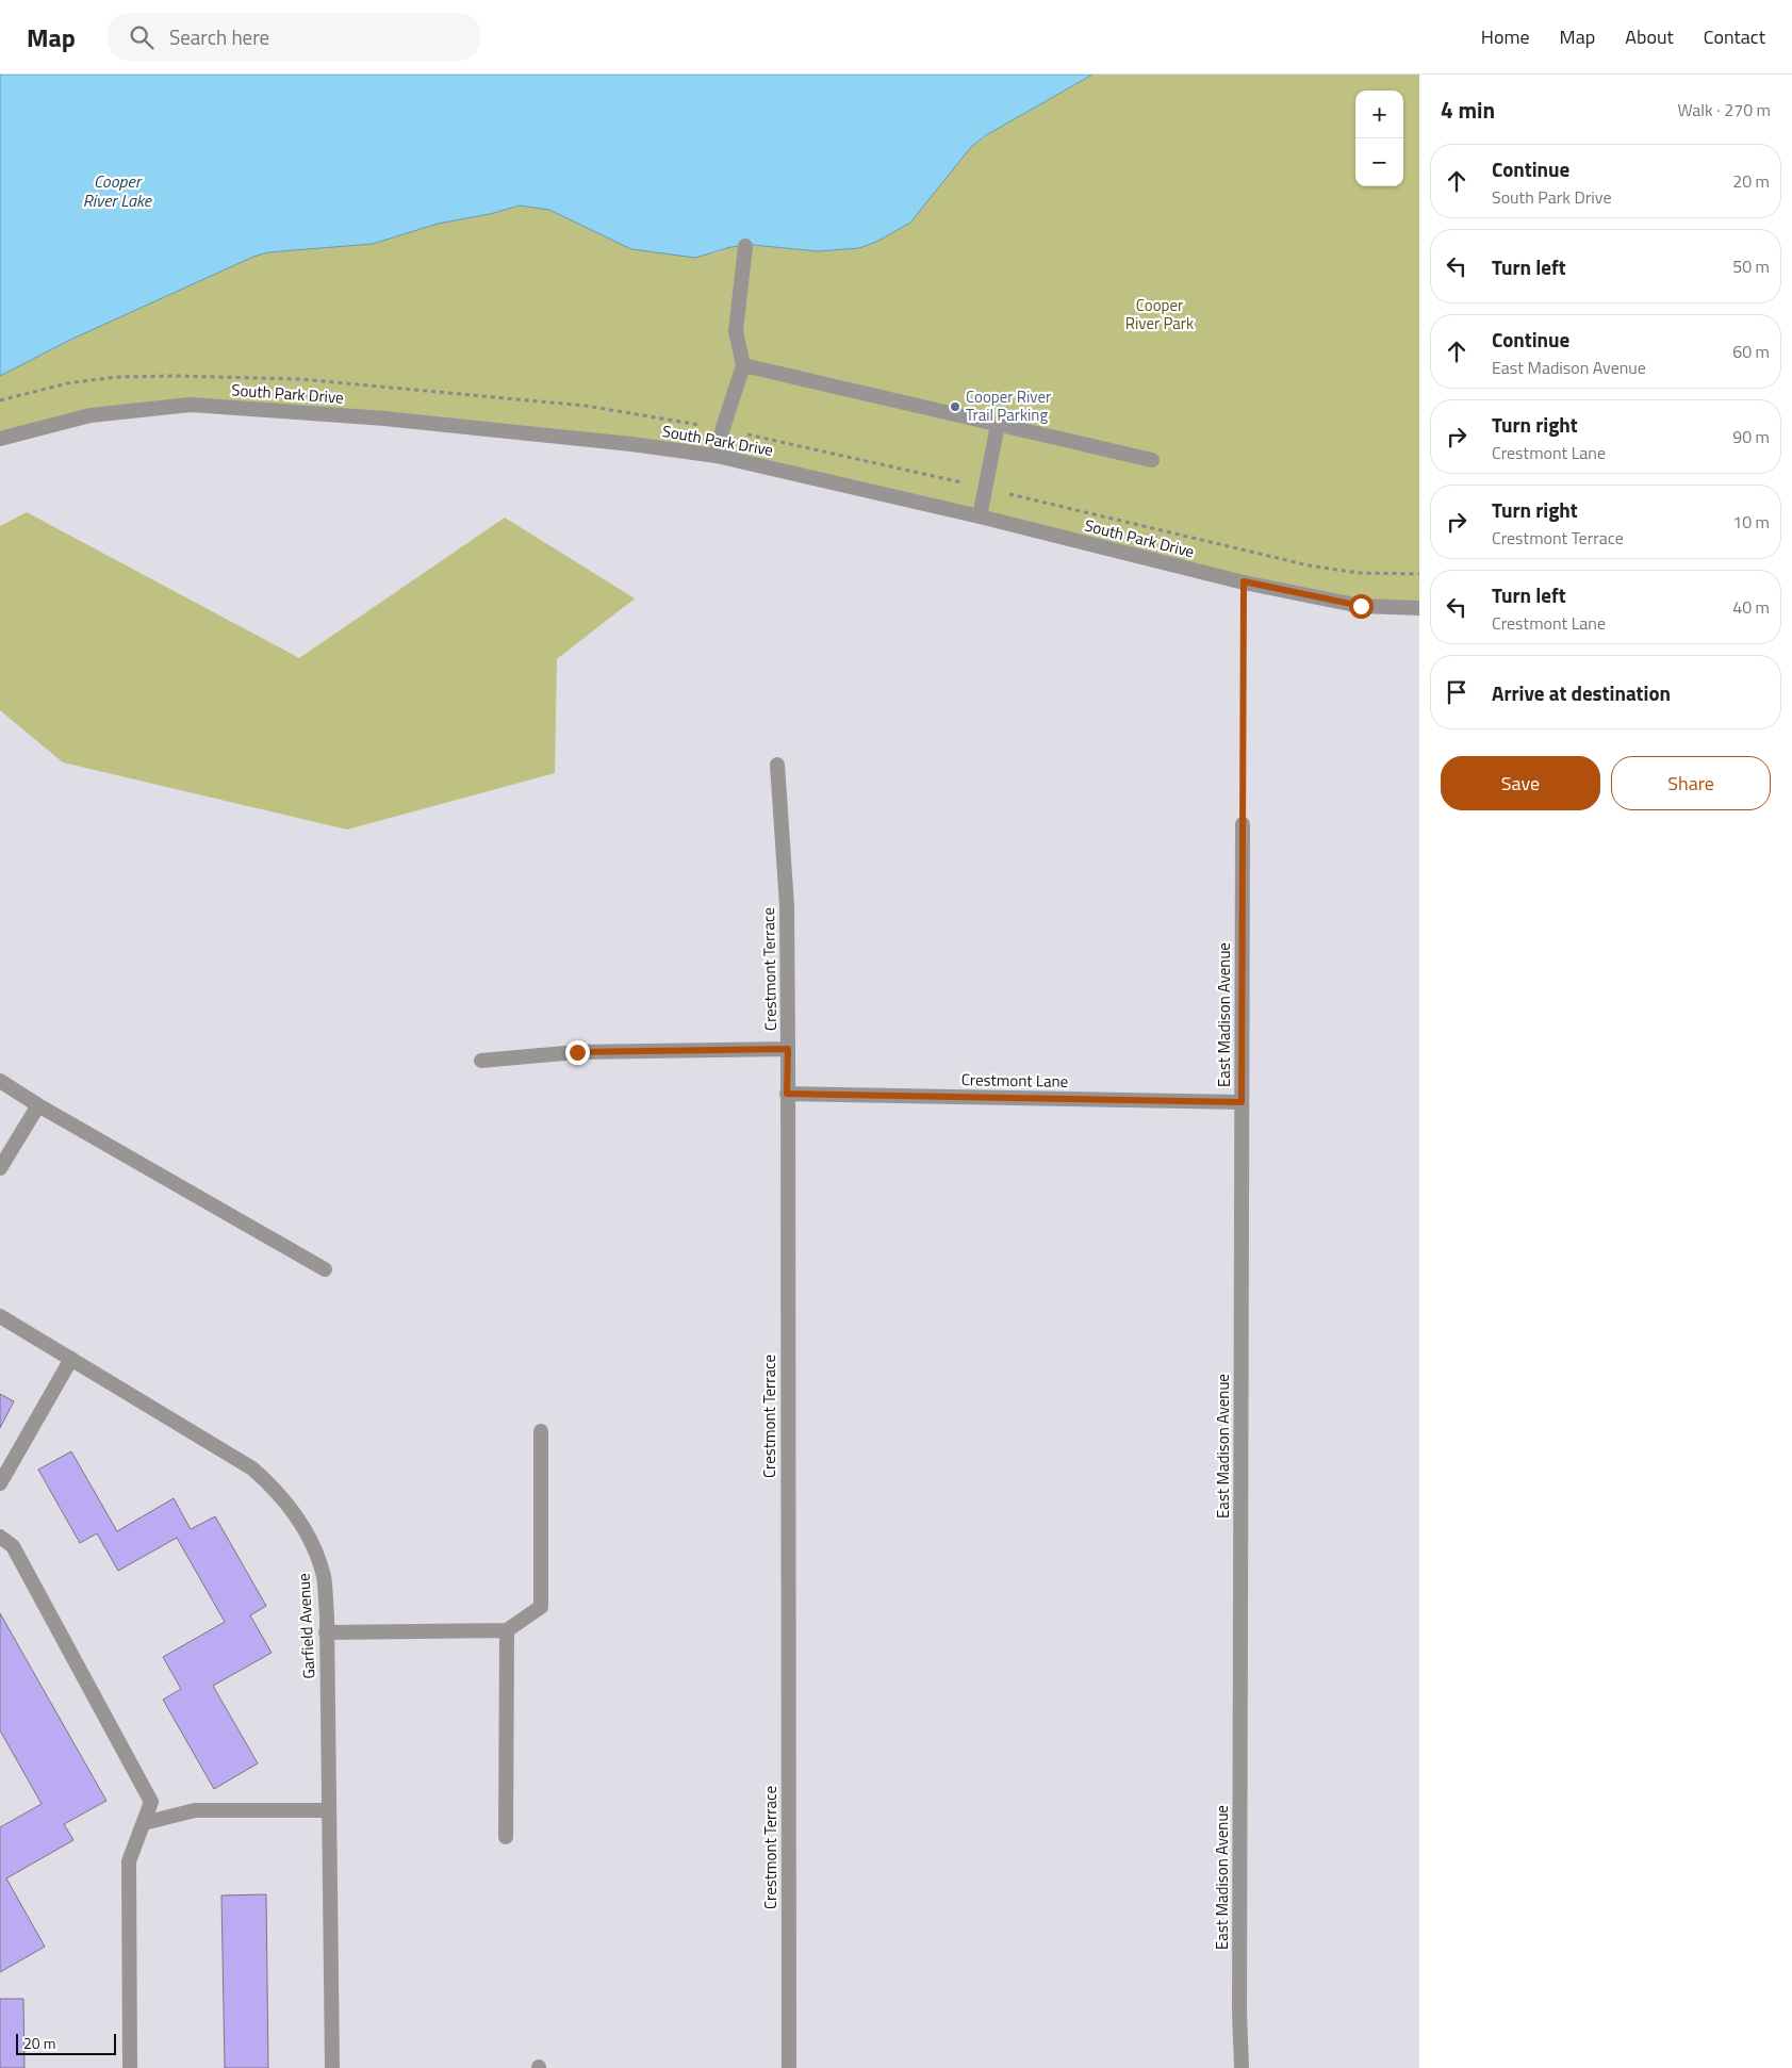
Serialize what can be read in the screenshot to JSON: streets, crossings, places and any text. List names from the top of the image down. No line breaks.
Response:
{"streets":{"street":["South Park Drive","Crestmont Terrace","East Madison Avenue","Crestmont Lane","Garfield Avenue"]},"crossings":[["Crestmont Terrace","Crestmont Lane"],["East Madison Avenue","Crestmont Lane"]],"water":["Cooper River Lake"],"parks":["Cooper River Park"],"places":["Cooper River Trail Parking"],"scale_bar":"20 m","page":{"header":"Map","search":"Search here","nav":["Home","Map","About","Contact"],"heading":["4 min","Walk · 270 m"],"map_buttons":["+","−"],"list":[["Continue","South Park Drive","20 m"],["Turn left","50 m"],["Continue","East Madison Avenue","60 m"],["Turn right","Crestmont Lane","90 m"],["Turn right","Crestmont Terrace","10 m"],["Turn left","Crestmont Lane","40 m"],"Arrive at destination"],"buttons":["Save","Share"],"scale":"20 m"}}
